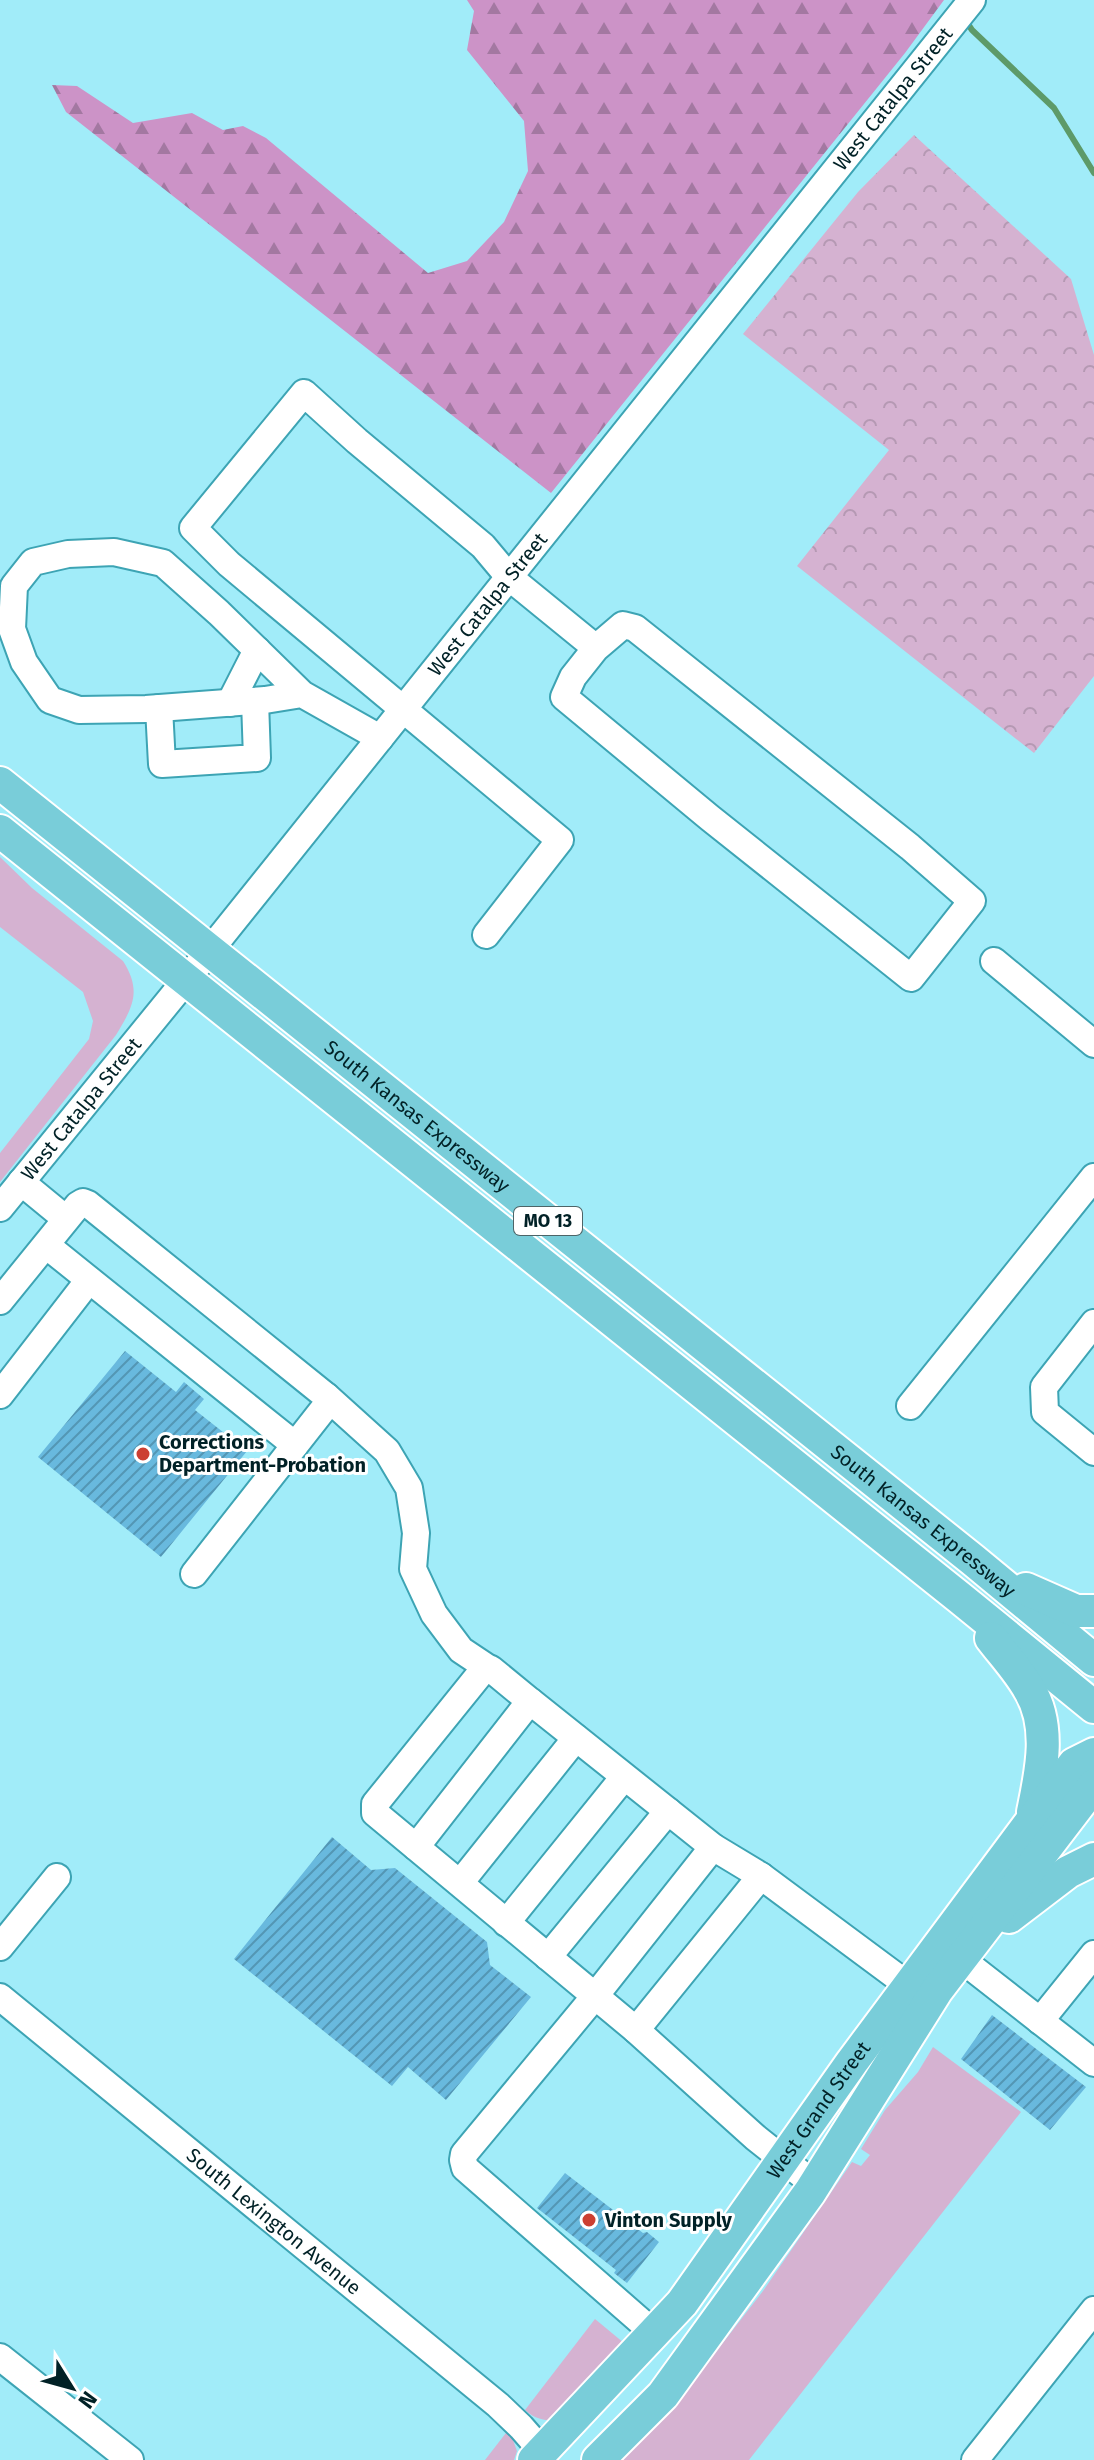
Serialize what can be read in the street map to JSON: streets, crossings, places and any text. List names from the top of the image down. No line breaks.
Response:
{"streets":{"main road":["South Kansas Expressway","MO 13","West Grand Street"],"street":["West Catalpa Street","South Lexington Avenue"]},"crossings":[["West Catalpa Street","South Kansas Expressway"],["West Grand Street","South Lexington Avenue"]],"places":["Corrections Department-Probation","Vinton Supply"],"north":"bottom right"}
